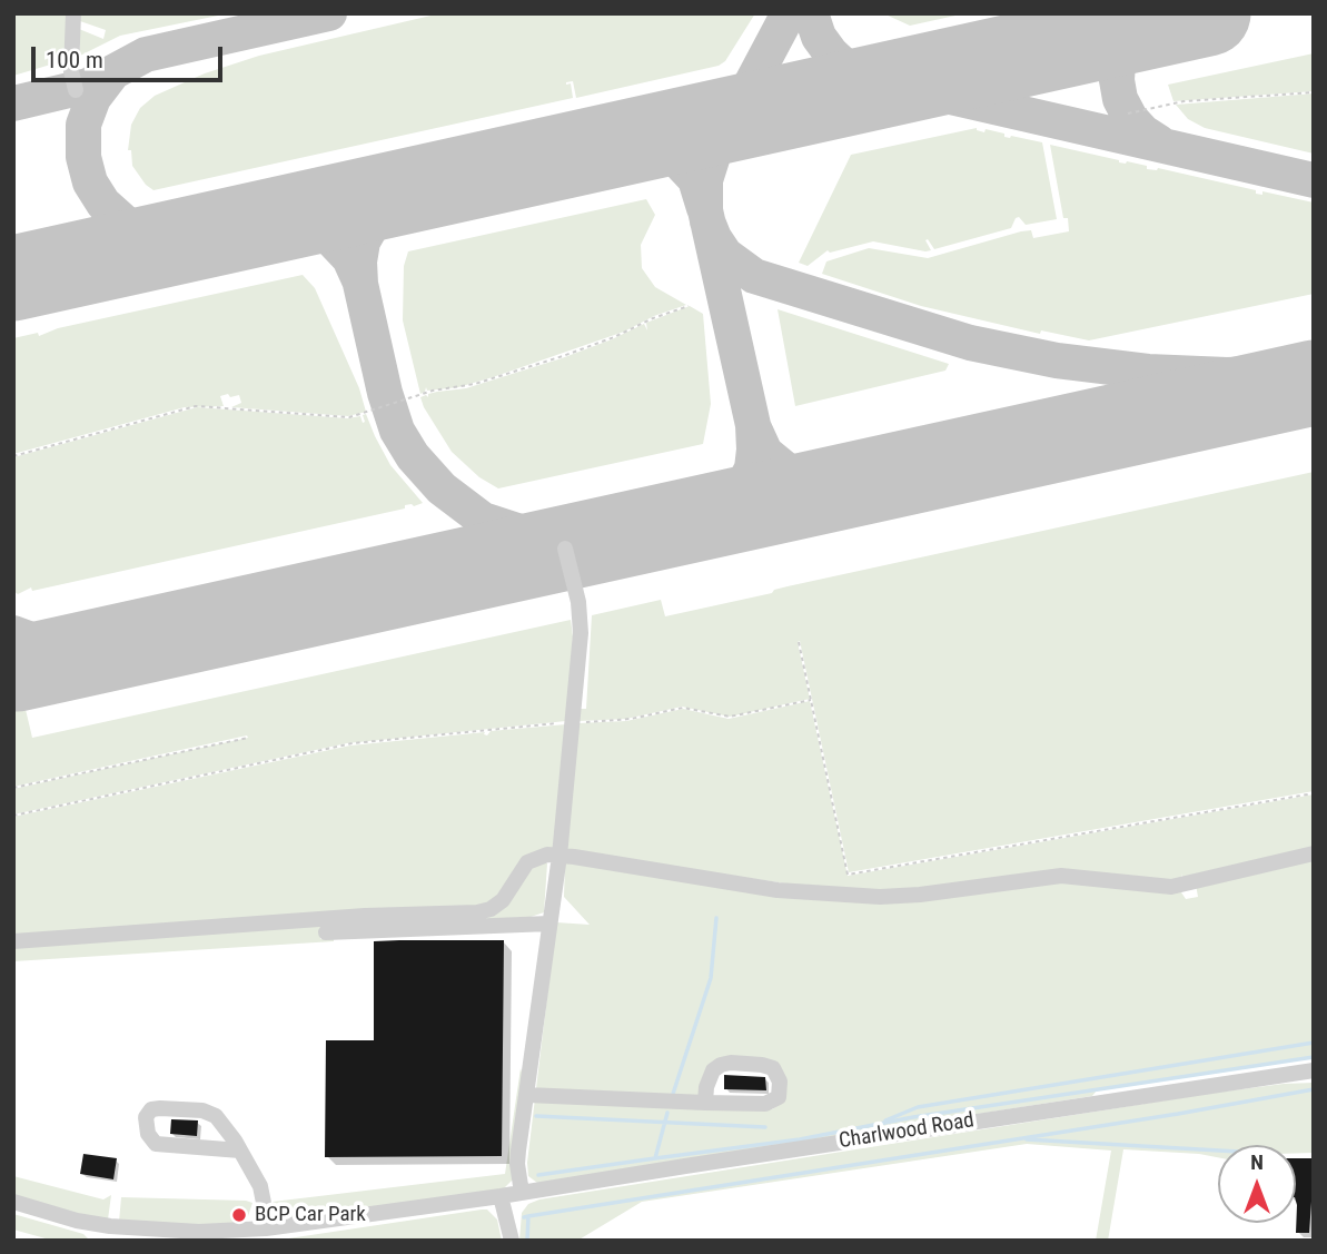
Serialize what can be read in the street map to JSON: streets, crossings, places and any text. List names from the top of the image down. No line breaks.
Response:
{"streets":{"street":["Charlwood Road"]},"places":["BCP Car Park"],"scale_bar":"100 m","north":"top"}
